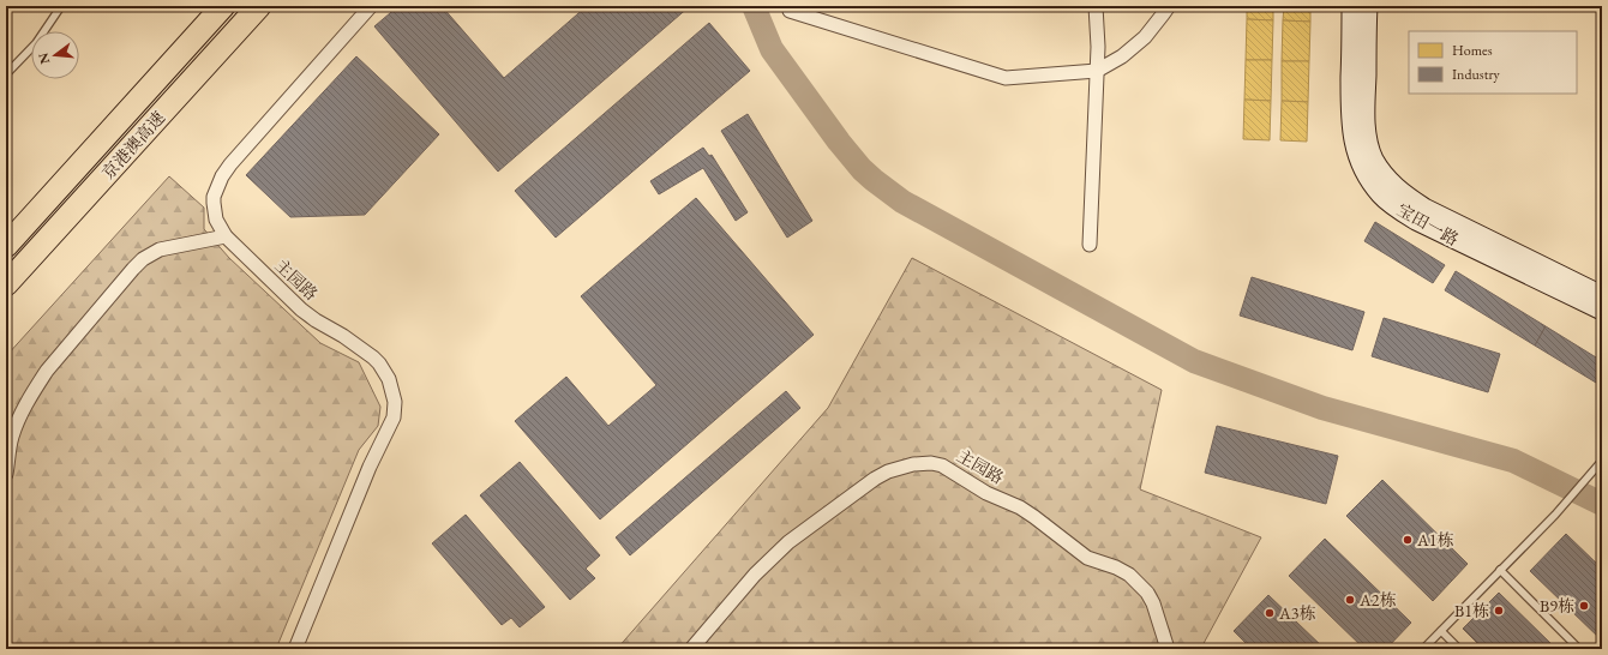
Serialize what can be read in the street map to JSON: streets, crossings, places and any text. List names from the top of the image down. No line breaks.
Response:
{"streets":{"highway":["京港澳高速"],"main road":["宝田一路"],"street":["主园路"]},"places":["A1栋","A2栋","B9栋","B1栋","A3栋"],"legend":["Homes","Industry"],"north":"left"}
